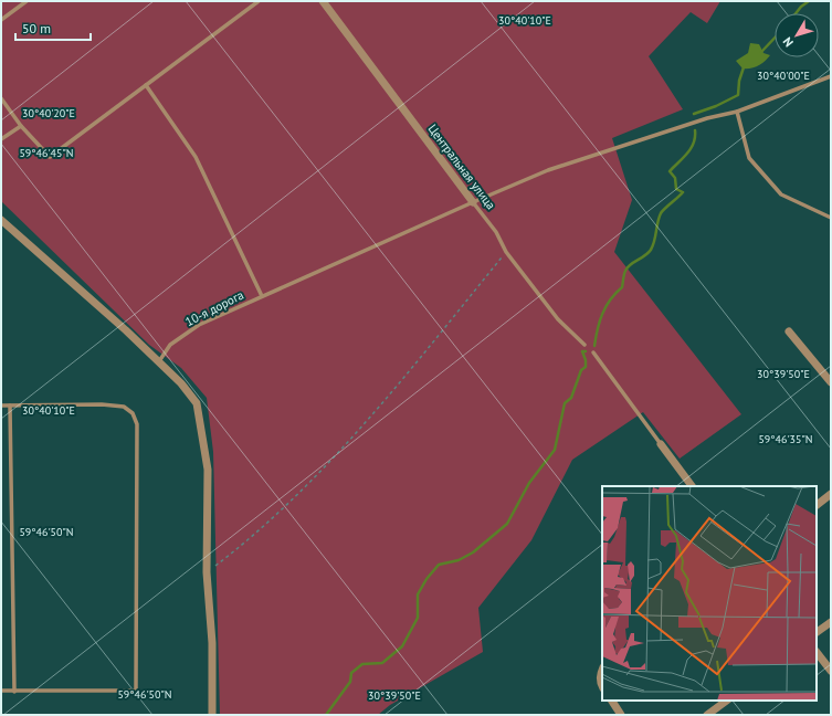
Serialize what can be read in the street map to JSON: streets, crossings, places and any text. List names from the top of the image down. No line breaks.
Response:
{"streets":{"street":["Центральная улица"],"lane":["10-я дорога"]},"crossings":[["Центральная улица","10-я дорога"]],"scale_bar":"50 m","north":"bottom left","coordinates":["30°40'10\"E","30°40'00\"E","30°40'20\"E","59°46'45\"N","30°39'50\"E","59°46'35\"N","59°46'50\"N"]}
